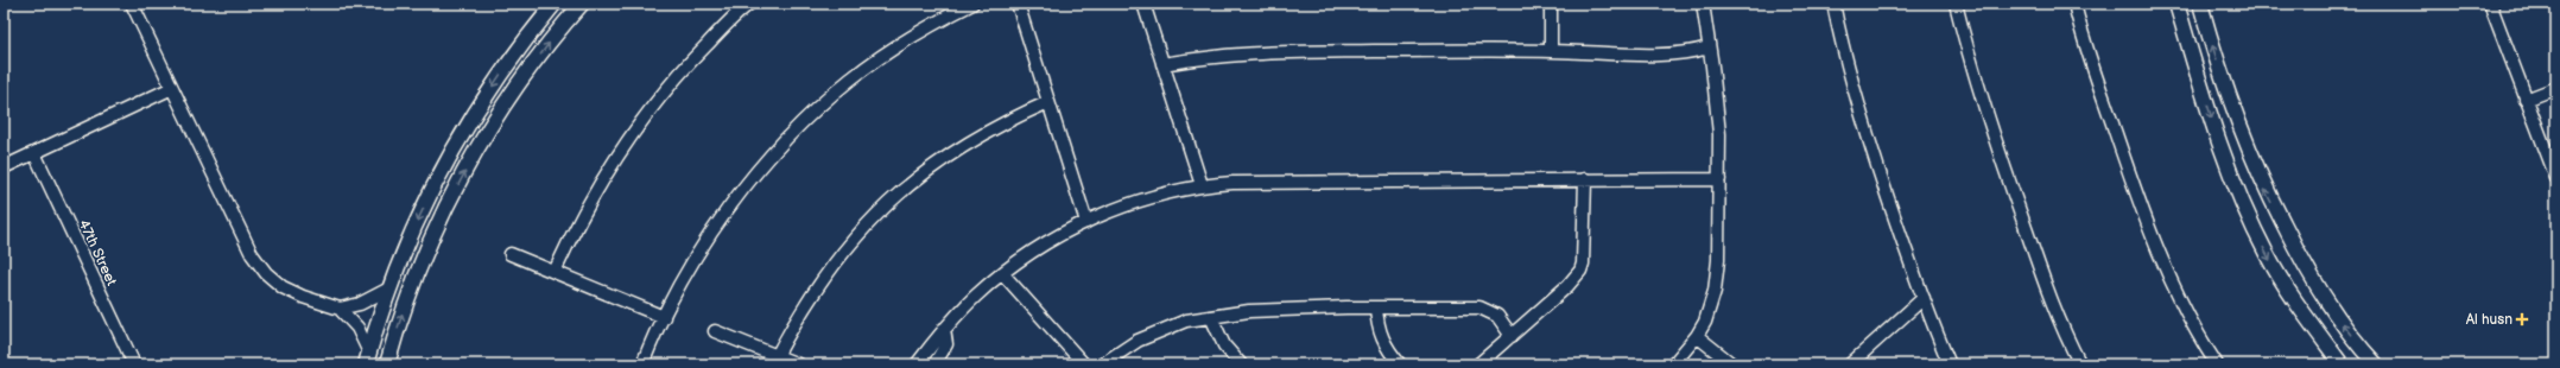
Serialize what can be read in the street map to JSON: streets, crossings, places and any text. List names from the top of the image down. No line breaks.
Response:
{"streets":{"street":["47th Street"]},"places":{"health":["Al husn"]}}
